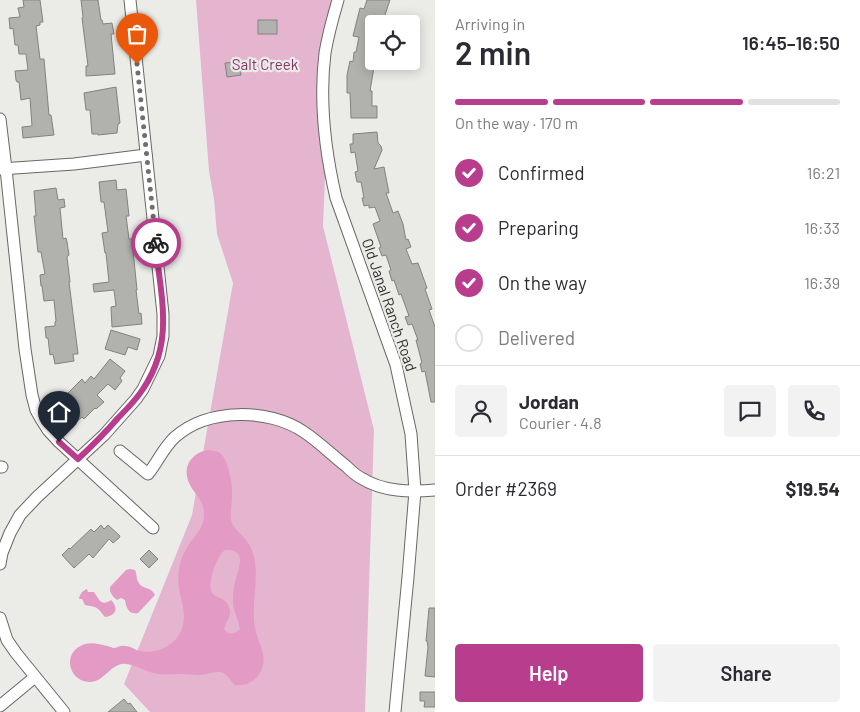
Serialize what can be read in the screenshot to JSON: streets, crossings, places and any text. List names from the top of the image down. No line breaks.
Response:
{"streets":{"street":["Old Janal Ranch Road"]},"parks":["Salt Creek"],"page":{"heading":["2 min","Arriving in","16:45–16:50"],"panel":["Jordan","Courier · 4.8","Order #2369","$19.54"],"bar":"On the way · 170 m","list":[["Confirmed","16:21"],["Preparing","16:33"],["On the way","16:39"],"Delivered"],"buttons":["Help","Share"]}}
